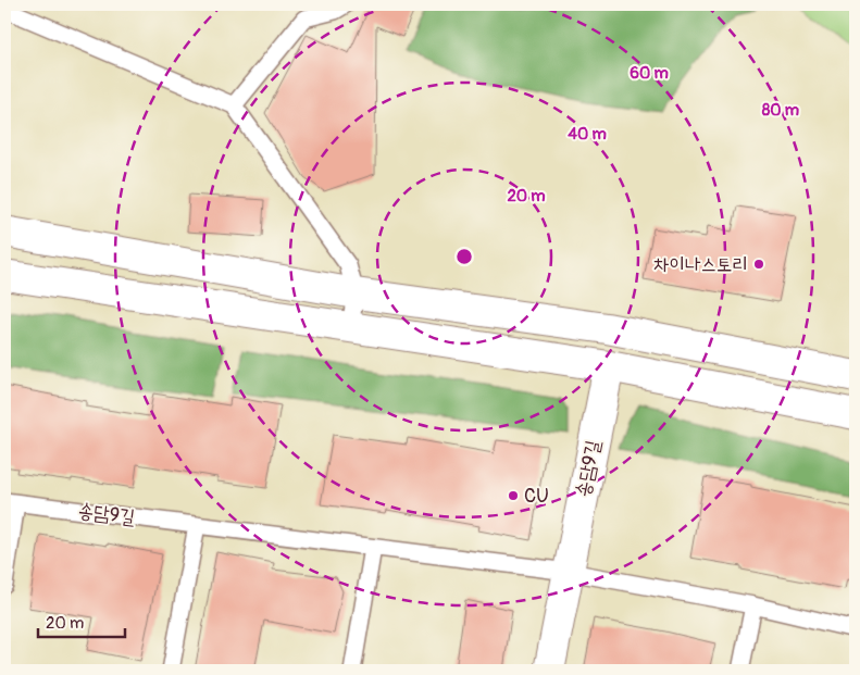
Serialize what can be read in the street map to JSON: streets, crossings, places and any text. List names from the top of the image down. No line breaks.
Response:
{"streets":{"main road":["송담9길"]},"places":["차이나스토리","CU"],"scale_bar":"20 m","rings":["60 m","80 m","40 m","20 m"]}
